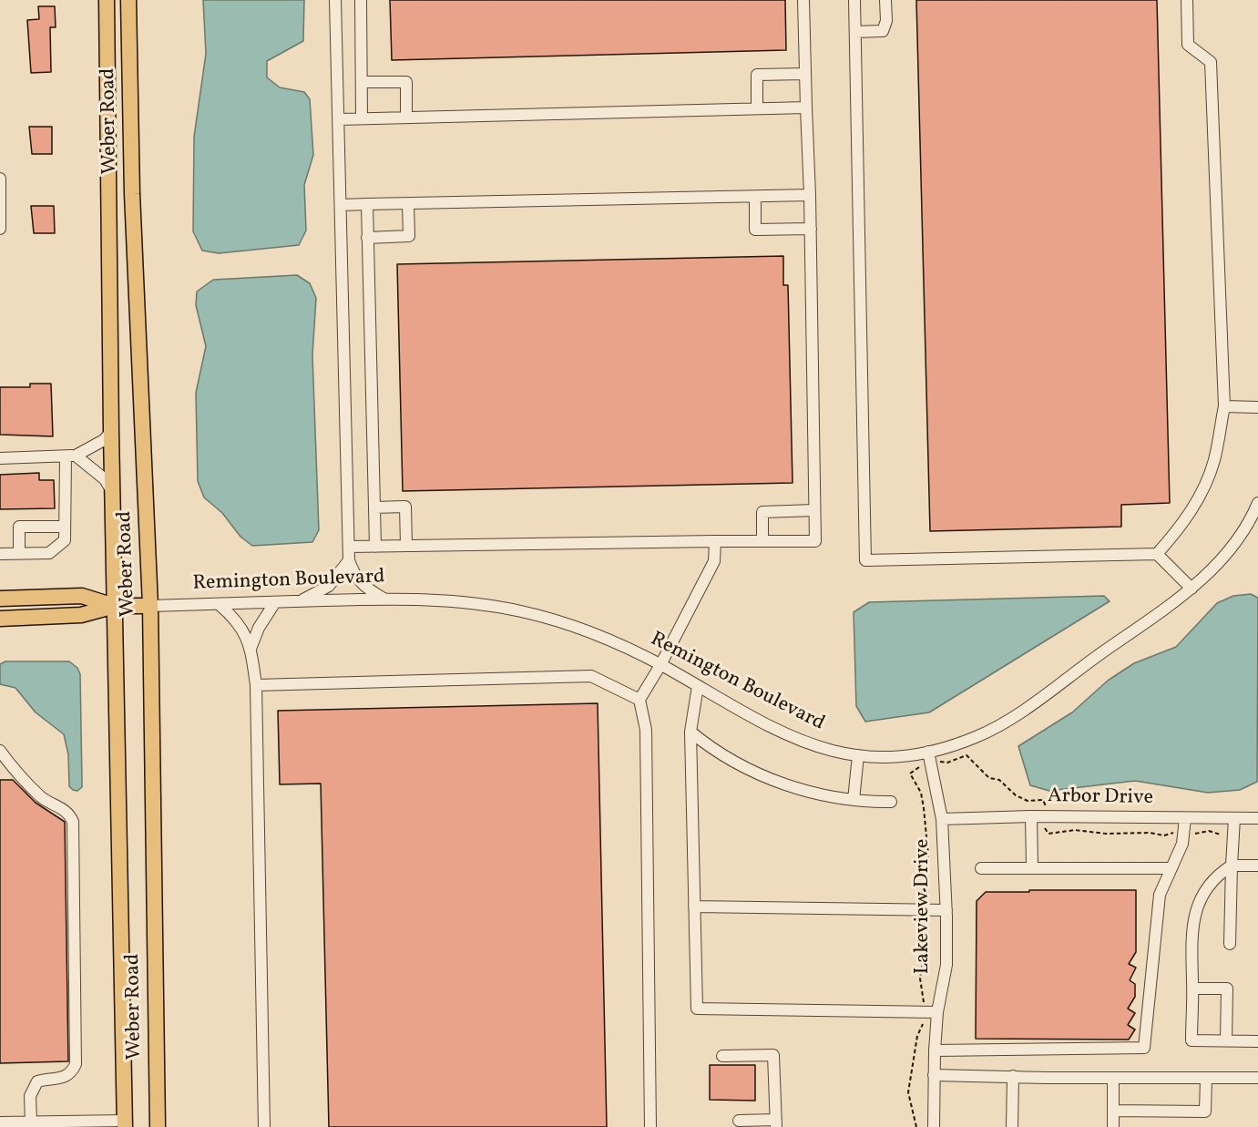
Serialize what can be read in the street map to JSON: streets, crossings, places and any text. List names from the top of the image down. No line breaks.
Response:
{"streets":{"main road":["Weber Road","Remington Boulevard"],"street":["Arbor Drive","Lakeview Drive"]},"crossings":[["Weber Road","Remington Boulevard"],["Remington Boulevard","Lakeview Drive"],["Arbor Drive","Lakeview Drive"]]}
